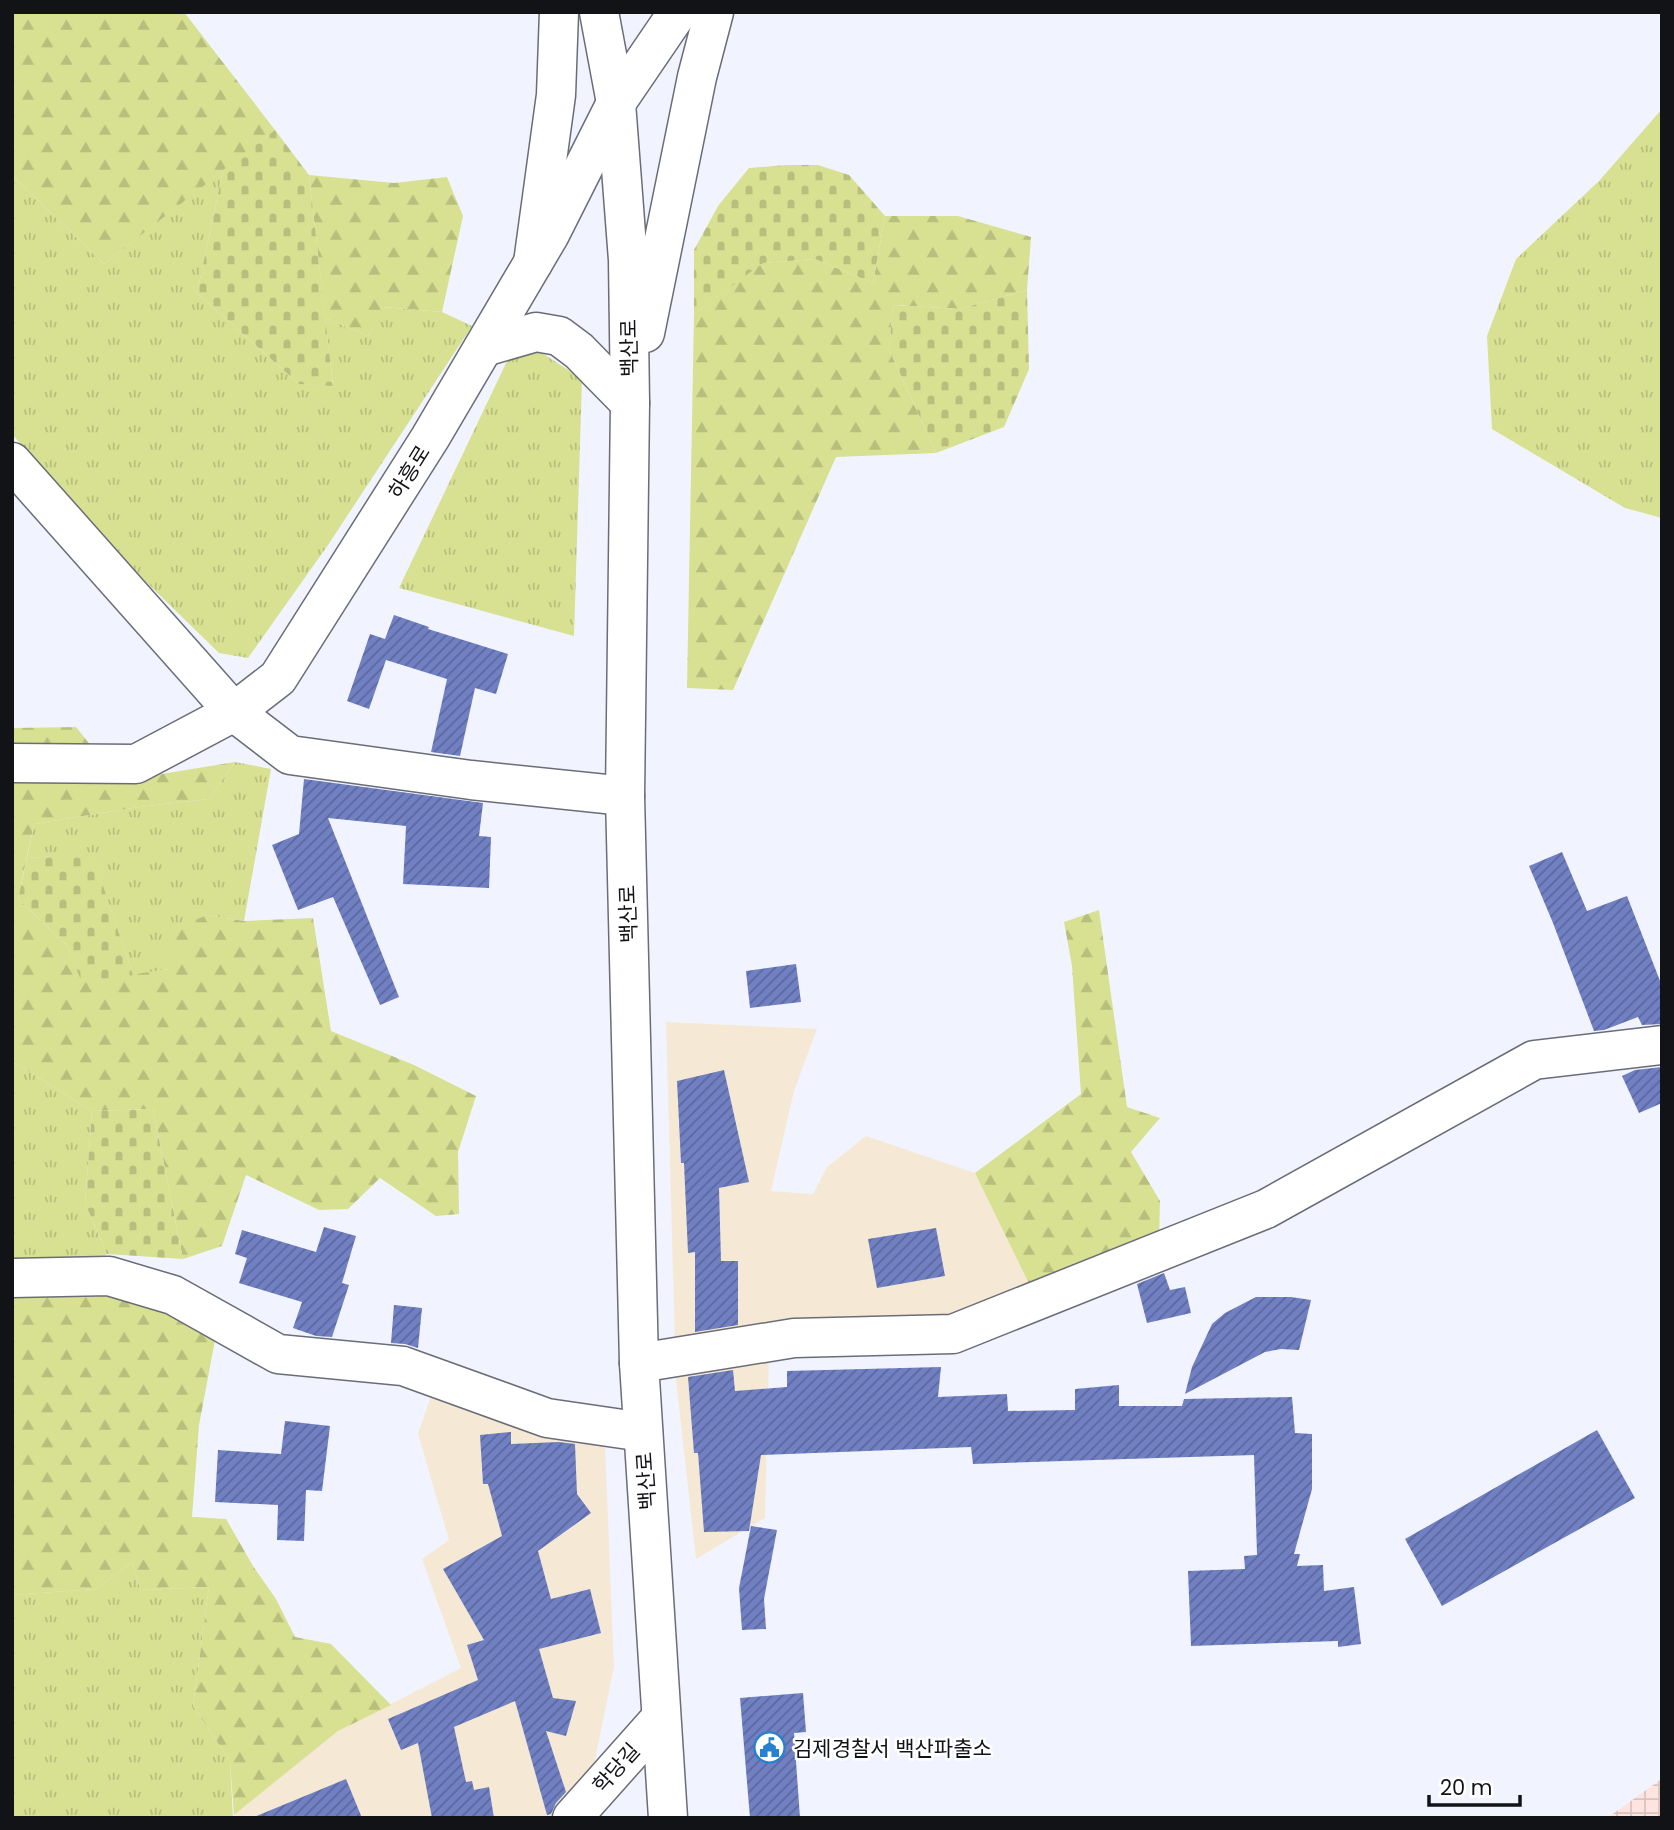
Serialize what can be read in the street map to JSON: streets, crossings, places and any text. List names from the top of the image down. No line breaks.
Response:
{"streets":{"street":["백산로","하흥로","학당길"]},"crossings":[["백산로","하흥로"],["백산로","학당길"]],"places":{"public building":["김제경찰서 백산파출소"]},"scale_bar":"20 m"}
